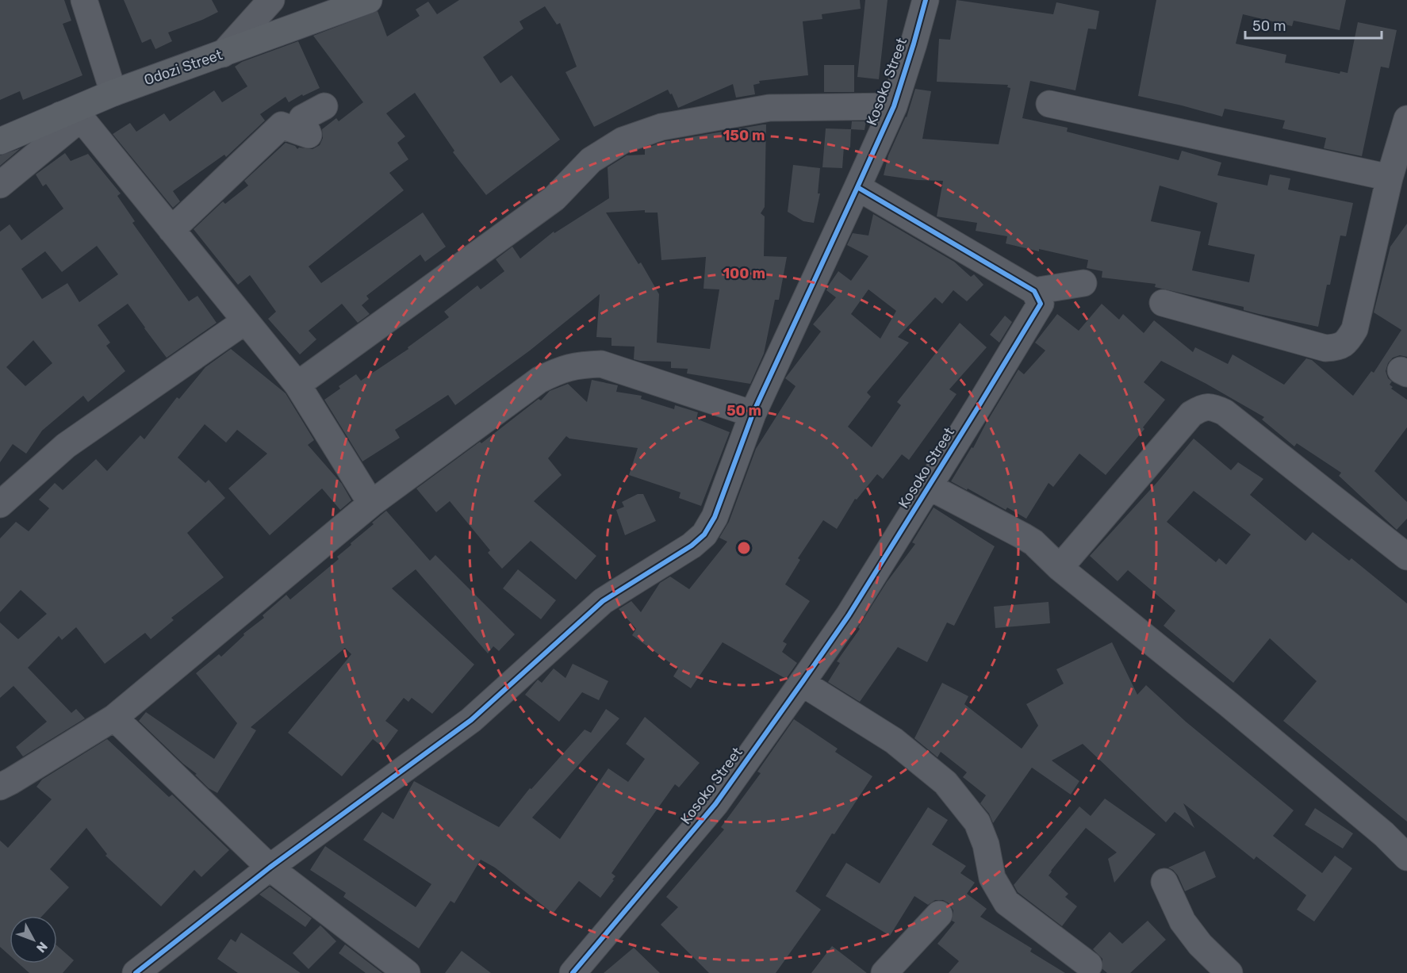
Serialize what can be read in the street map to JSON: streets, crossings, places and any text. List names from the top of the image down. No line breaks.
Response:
{"streets":{"main road":["Odozi Street"],"street":["Kosoko Street"]},"scale_bar":"50 m","north":"bottom right","rings":["150 m","100 m","50 m"]}
